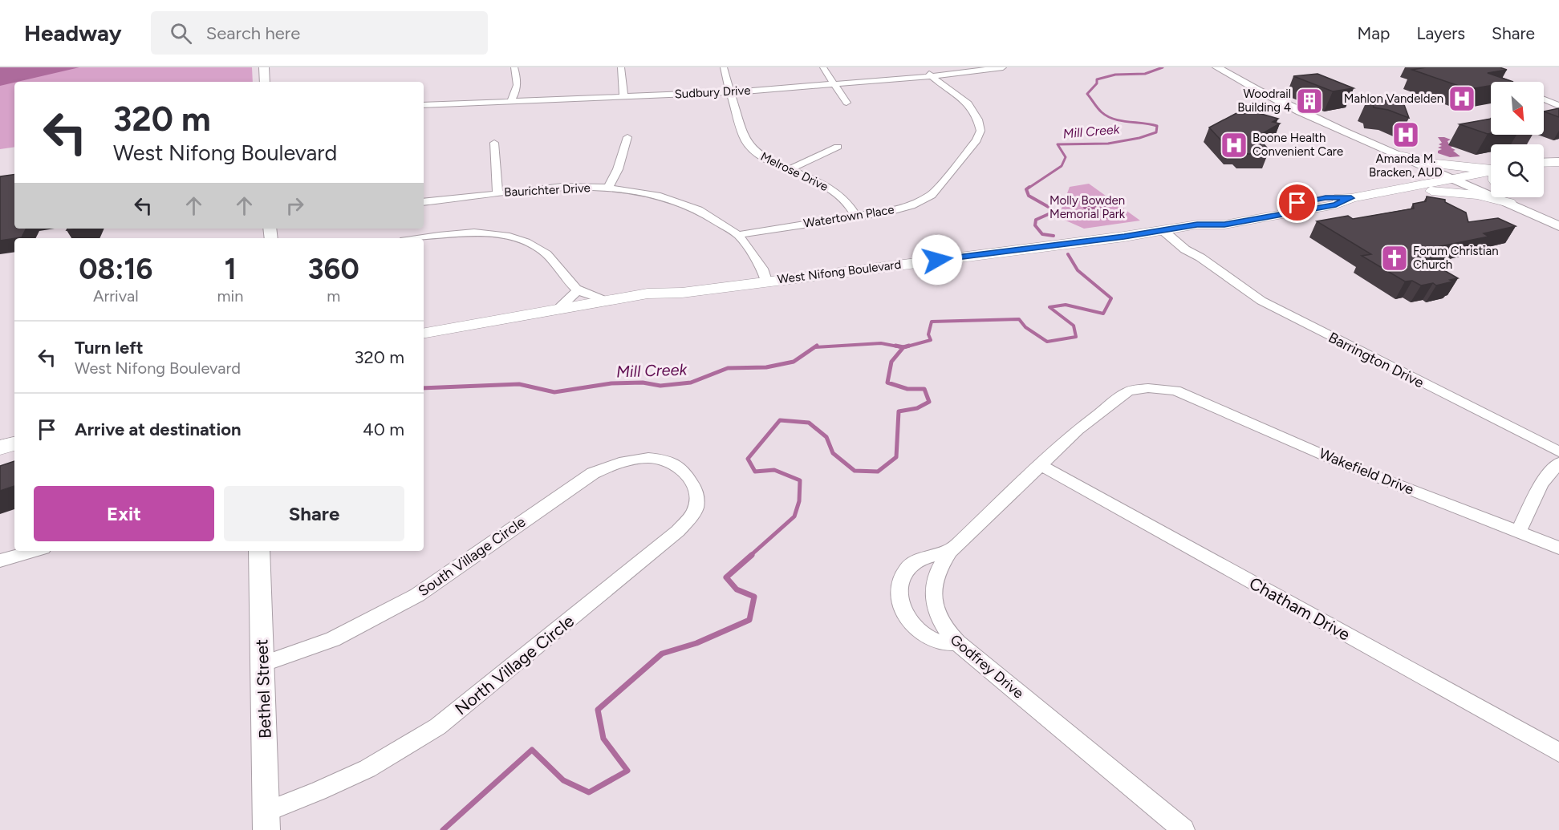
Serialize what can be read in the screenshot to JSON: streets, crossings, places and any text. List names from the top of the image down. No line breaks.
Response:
{"streets":{"main road":["West Nifong Boulevard"],"street":["Sudbury Drive","Melrose Drive","Baurichter Drive","Watertown Place","Barrington Drive","Wakefield Drive","South Village Circle","Chatham Drive","North Village Circle","Godfrey Drive","Bethel Street"]},"crossings":[["Sudbury Drive","Melrose Drive"],["Sudbury Drive","Watertown Place"],["Melrose Drive","Watertown Place"],["Baurichter Drive","Watertown Place"],["West Nifong Boulevard","Barrington Drive"],["Wakefield Drive","Godfrey Drive"],["South Village Circle","North Village Circle"],["South Village Circle","Bethel Street"],["Chatham Drive","Godfrey Drive"],["North Village Circle","Bethel Street"]],"water":["Mill Creek"],"parks":["Molly Bowden Memorial Park"],"places":{"hospital":["Mahlon Vandelden","Amanda M. Bracken, AUD","Boone Health Convenient Care"],"building":["Woodrail Building 4"],"church":["Forum Christian Church"]},"north":"bottom right","page":{"header":"Headway","search":"Search here","nav":["Map","Layers","Share"],"turn":["320 m","West Nifong Boulevard"],"eta":["08:16","Arrival","1","min","360","m"],"list":[{"name":"Turn left","note":"West Nifong Boulevard","value":"320 m"},{"name":"Arrive at destination","value":"40 m"}],"buttons":["Exit","Share"]}}
